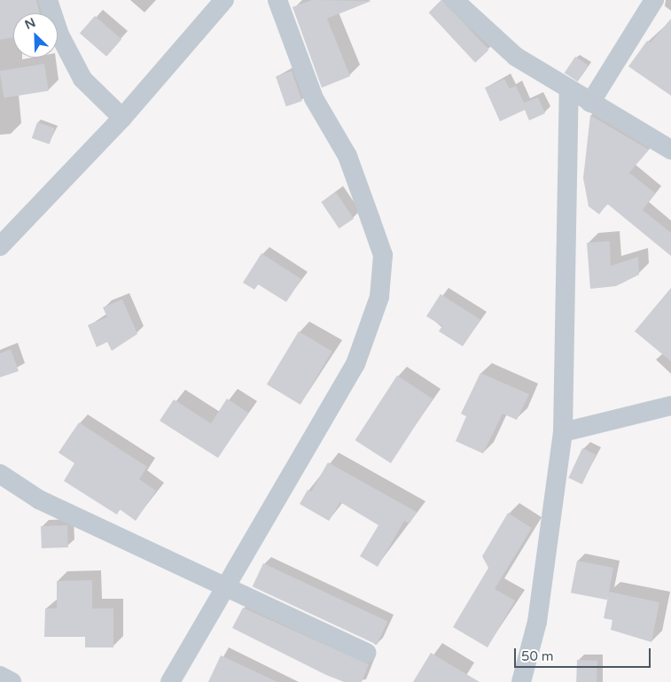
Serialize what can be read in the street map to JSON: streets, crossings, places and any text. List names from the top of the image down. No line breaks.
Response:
{"scale_bar":"50 m","north":"top left"}
